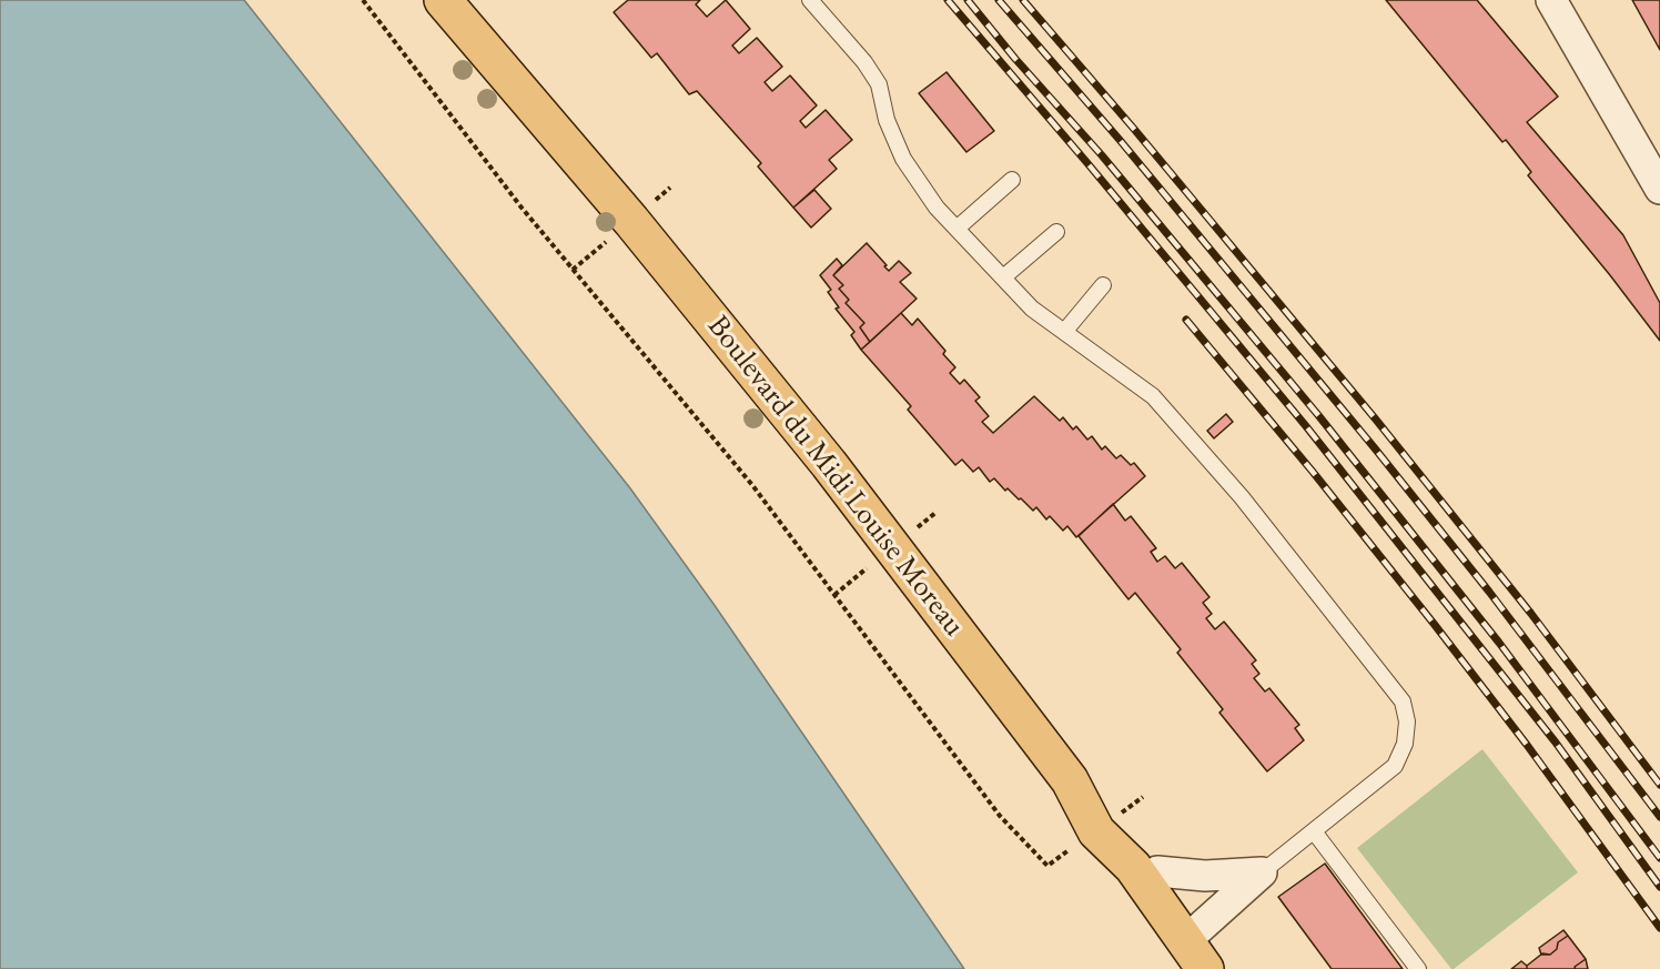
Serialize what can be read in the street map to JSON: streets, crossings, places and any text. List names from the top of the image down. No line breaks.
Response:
{"streets":{"main road":["Boulevard du Midi Louise Moreau"]}}
